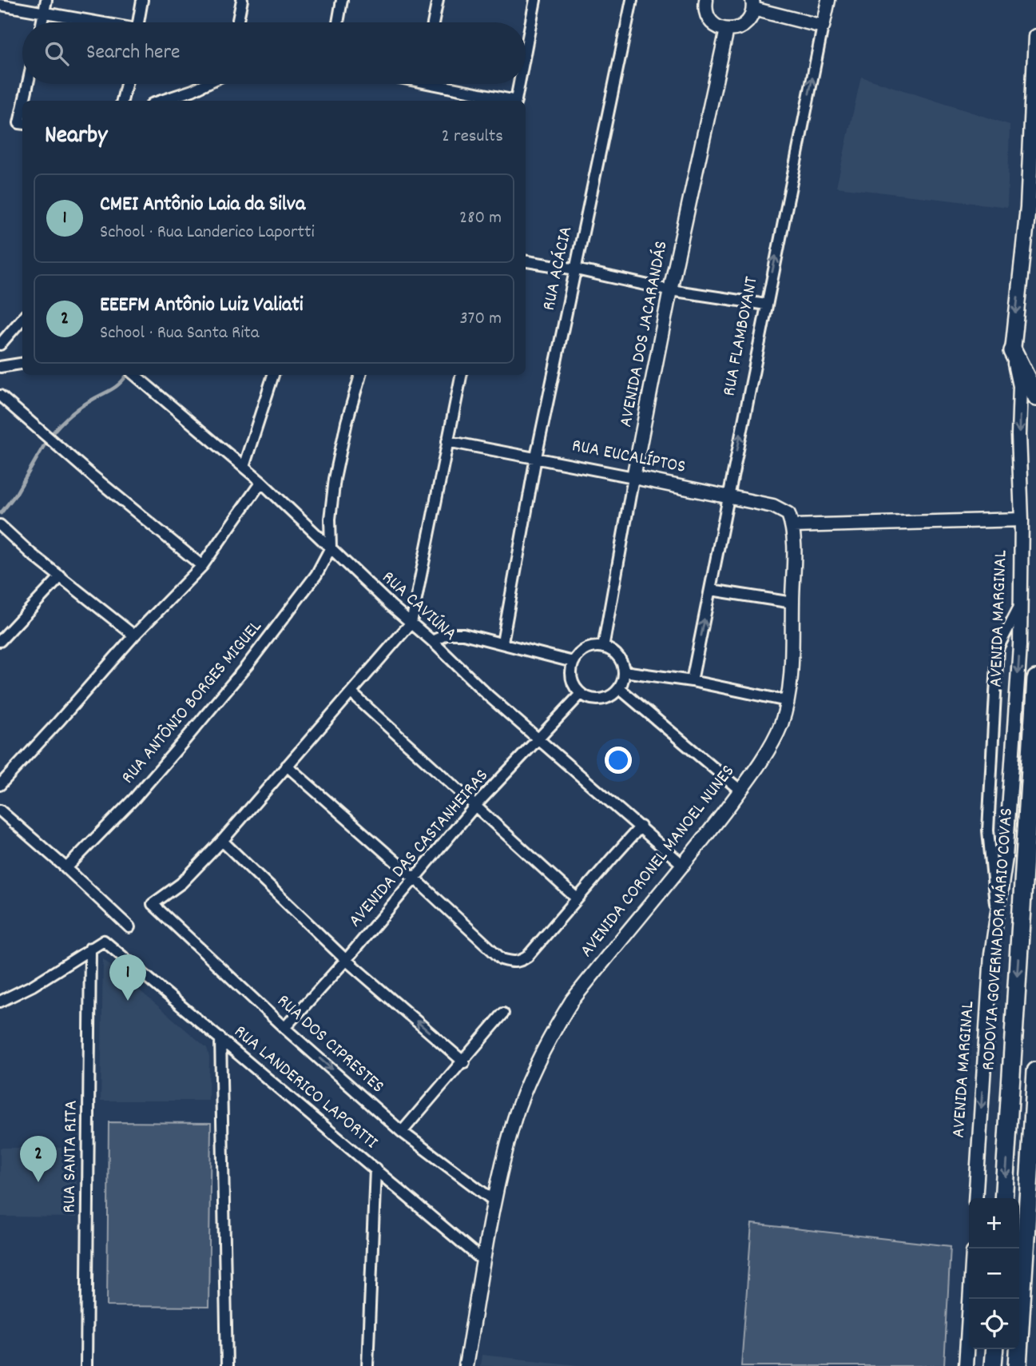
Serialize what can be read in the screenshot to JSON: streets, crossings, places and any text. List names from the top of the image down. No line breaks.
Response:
{"streets":{"main road":["AVENIDA MARGINAL","RODOVIA GOVERNADOR MÁRIO COVAS"],"street":["RUA ACÁCIA","AVENIDA DOS JACARANDÁS","RUA FLAMBOYANT","RUA EUCALÍPTOS","RUA CAVIÚNA","RUA ANTÔNIO BORGES MIGUEL","AVENIDA DAS CASTANHEIRAS","AVENIDA CORONEL MANOEL NUNES","RUA DOS CIPRESTES","RUA LANDERICO LAPORTTI","RUA SANTA RITA"]},"crossings":[["RUA ACÁCIA","RUA EUCALÍPTOS"],["AVENIDA DOS JACARANDÁS","RUA EUCALÍPTOS"],["AVENIDA DOS JACARANDÁS","AVENIDA DAS CASTANHEIRAS"],["RUA FLAMBOYANT","RUA EUCALÍPTOS"],["RUA EUCALÍPTOS","AVENIDA CORONEL MANOEL NUNES"],["RUA CAVIÚNA","RUA ANTÔNIO BORGES MIGUEL"],["RUA CAVIÚNA","AVENIDA DAS CASTANHEIRAS"],["RUA CAVIÚNA","AVENIDA CORONEL MANOEL NUNES"],["AVENIDA DAS CASTANHEIRAS","RUA DOS CIPRESTES"],["AVENIDA CORONEL MANOEL NUNES","RUA DOS CIPRESTES"],["AVENIDA CORONEL MANOEL NUNES","RUA LANDERICO LAPORTTI"],["RUA LANDERICO LAPORTTI","RUA SANTA RITA"]],"one_way":["RUA FLAMBOYANT","AVENIDA MARGINAL","RODOVIA GOVERNADOR MÁRIO COVAS"],"page":{"search":"Search here","heading":["Nearby","2 results"],"list":[{"mark":"1","name":"CMEI Antônio Laia da Silva","note":"School · Rua Landerico Laportti","value":"280 m"},{"mark":"2","name":"EEEFM Antônio Luiz Valiati","note":"School · Rua Santa Rita","value":"370 m"}],"pins":["1","2"],"map_buttons":["+","−"]}}
